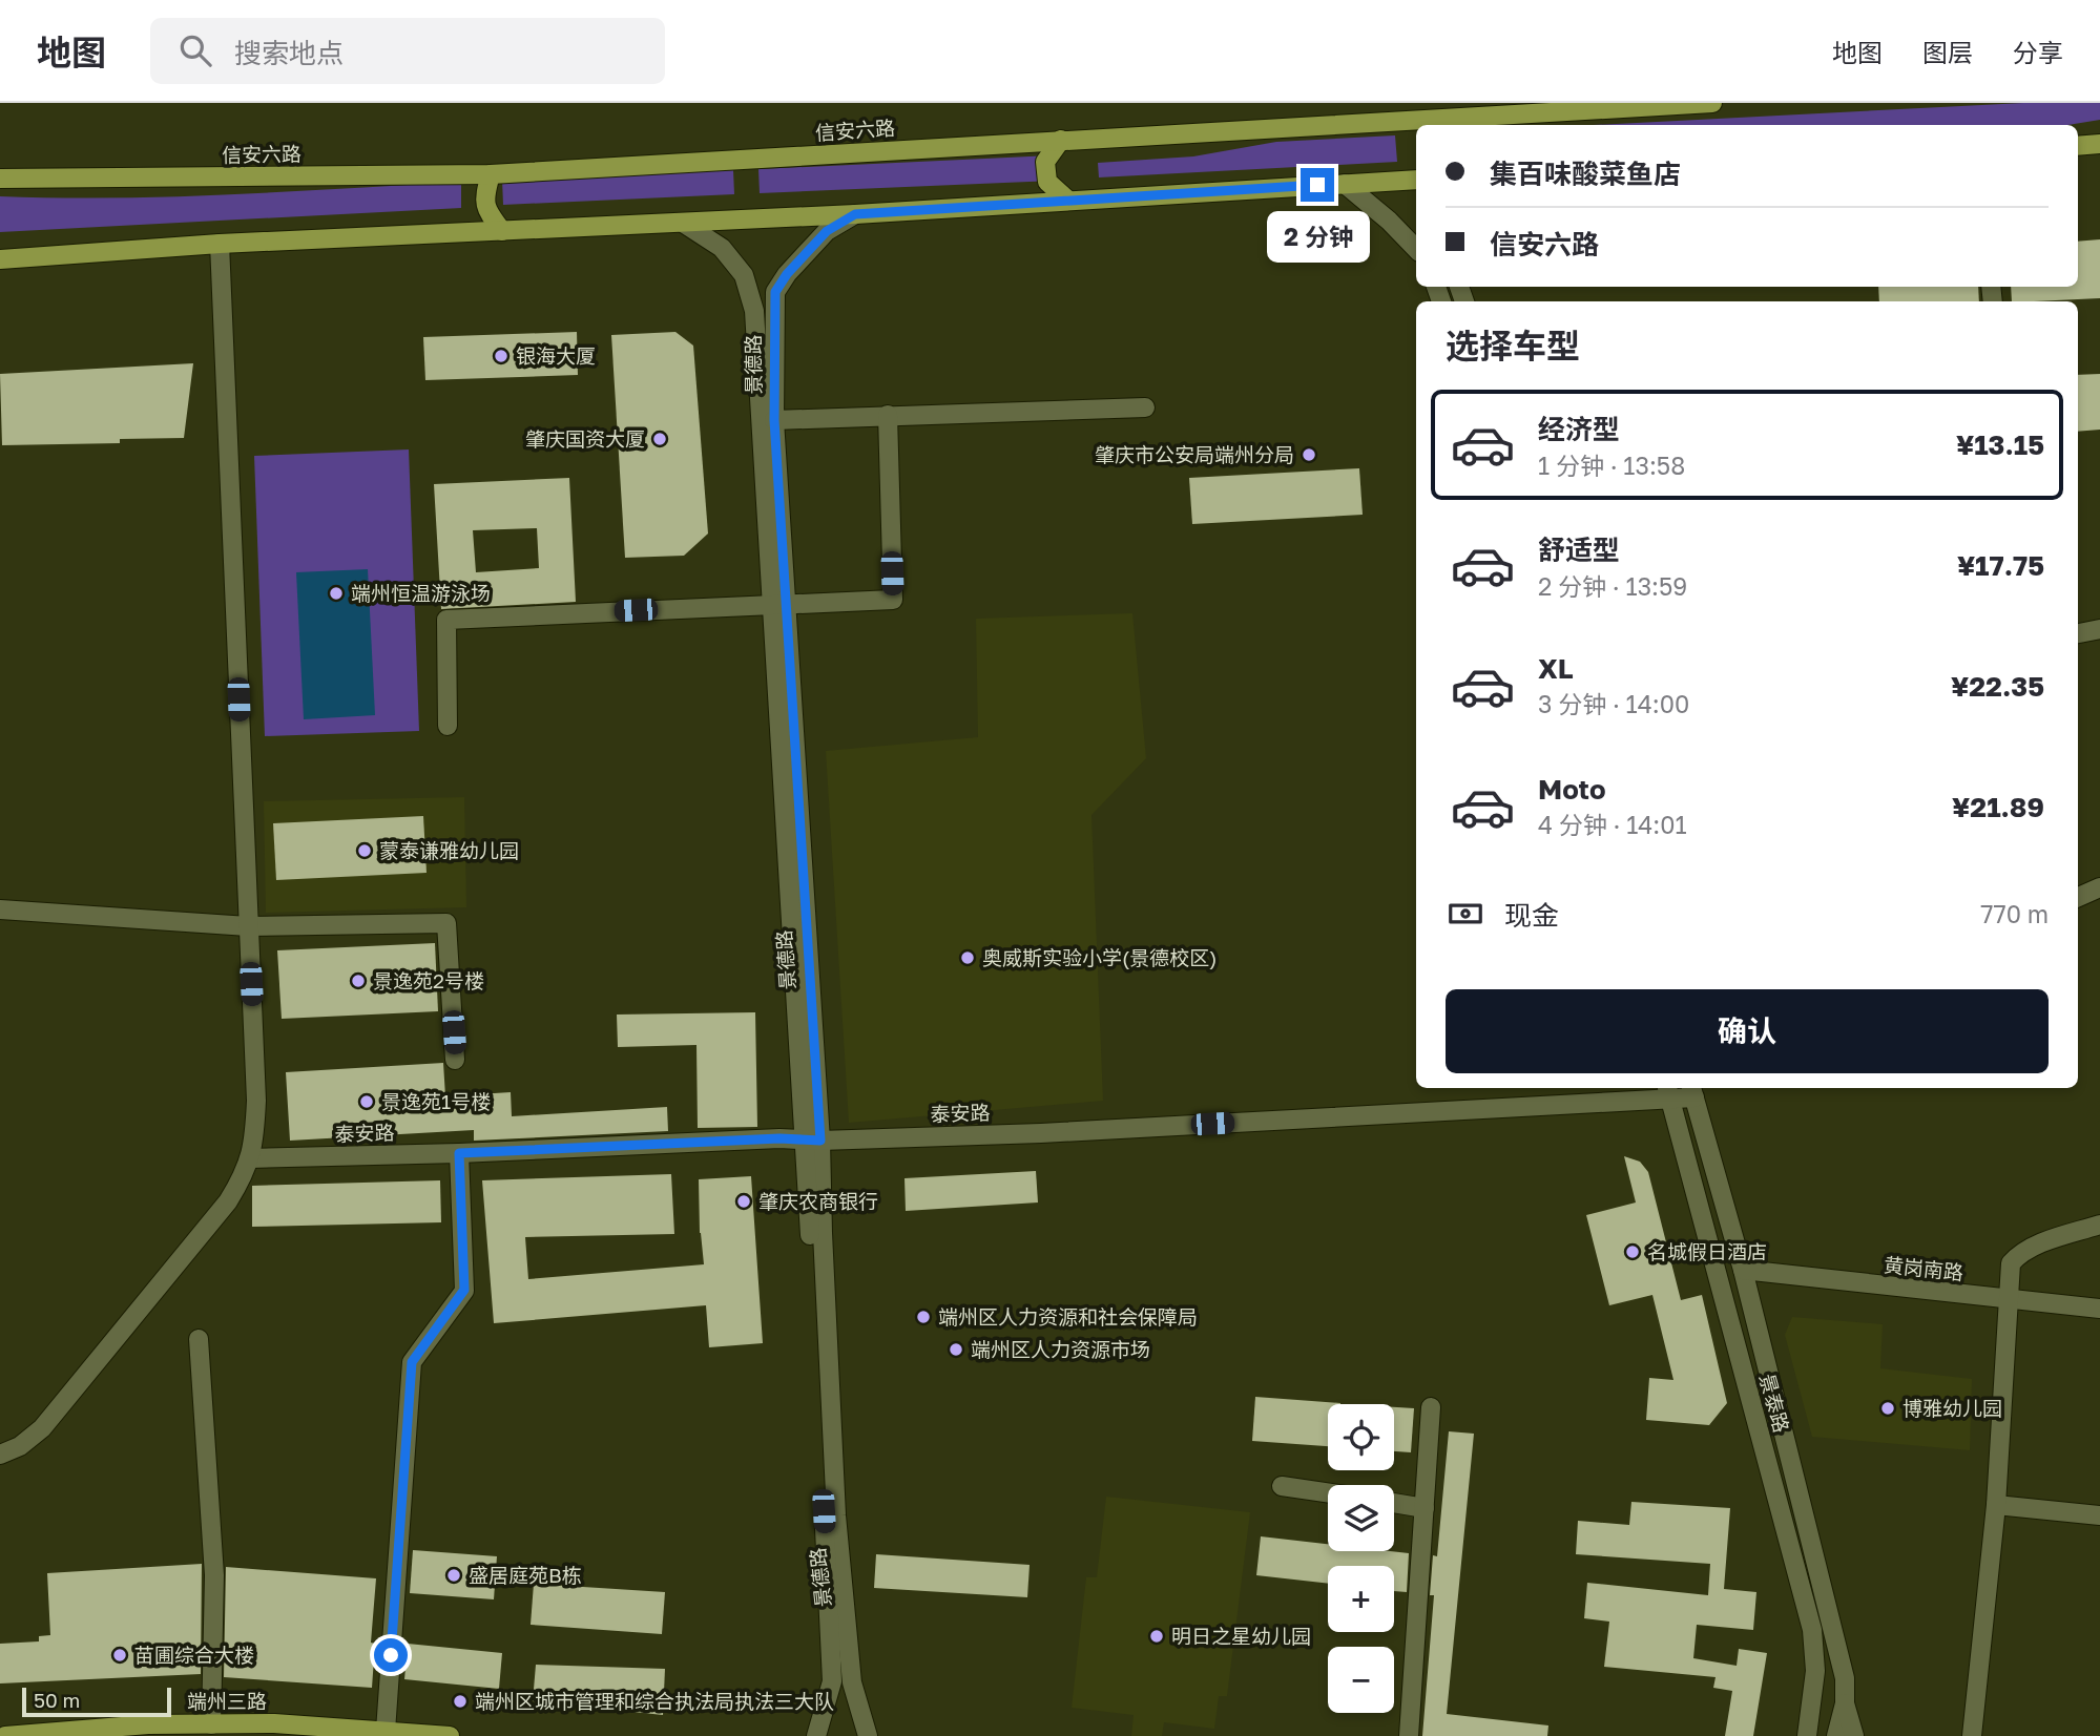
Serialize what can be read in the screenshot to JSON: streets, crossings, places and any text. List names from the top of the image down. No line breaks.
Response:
{"streets":{"main road":["信安六路","端州三路"],"street":["景德路","泰安路","黄岗南路","景泰路"]},"crossings":[["景德路","泰安路"],["泰安路","景泰路"]],"places":["银海大厦","肇庆国资大厦","肇庆市公安局端州分局","端州恒温游泳场","蒙泰谦雅幼儿园","奥威斯实验小学(景德校区)","景逸苑2号楼","景逸苑1号楼","肇庆农商银行","名城假日酒店","端州区人力资源和社会保障局","端州区人力资源市场","博雅幼儿园","盛居庭苑B栋","明日之星幼儿园","苗圃综合大楼","端州区城市管理和综合执法局执法三大队"],"scale_bar":"50 m","page":{"header":"地图","search":"搜索地点","nav":["地图","图层","分享"],"banner":["集百味酸菜鱼店","信安六路"],"bubble":"2 分钟","heading":"选择车型","list":[{"name":"经济型","note":"1 分钟 · 13:58","value":"¥13.15"},{"name":"舒适型","note":"2 分钟 · 13:59","value":"¥17.75"},{"name":"XL","note":"3 分钟 · 14:00","value":"¥22.35"},{"name":"Moto","note":"4 分钟 · 14:01","value":"¥21.89"}],"pay":["现金","770 m"],"buttons":"确认","map_buttons":["+","−"],"scale":"50 m"}}
